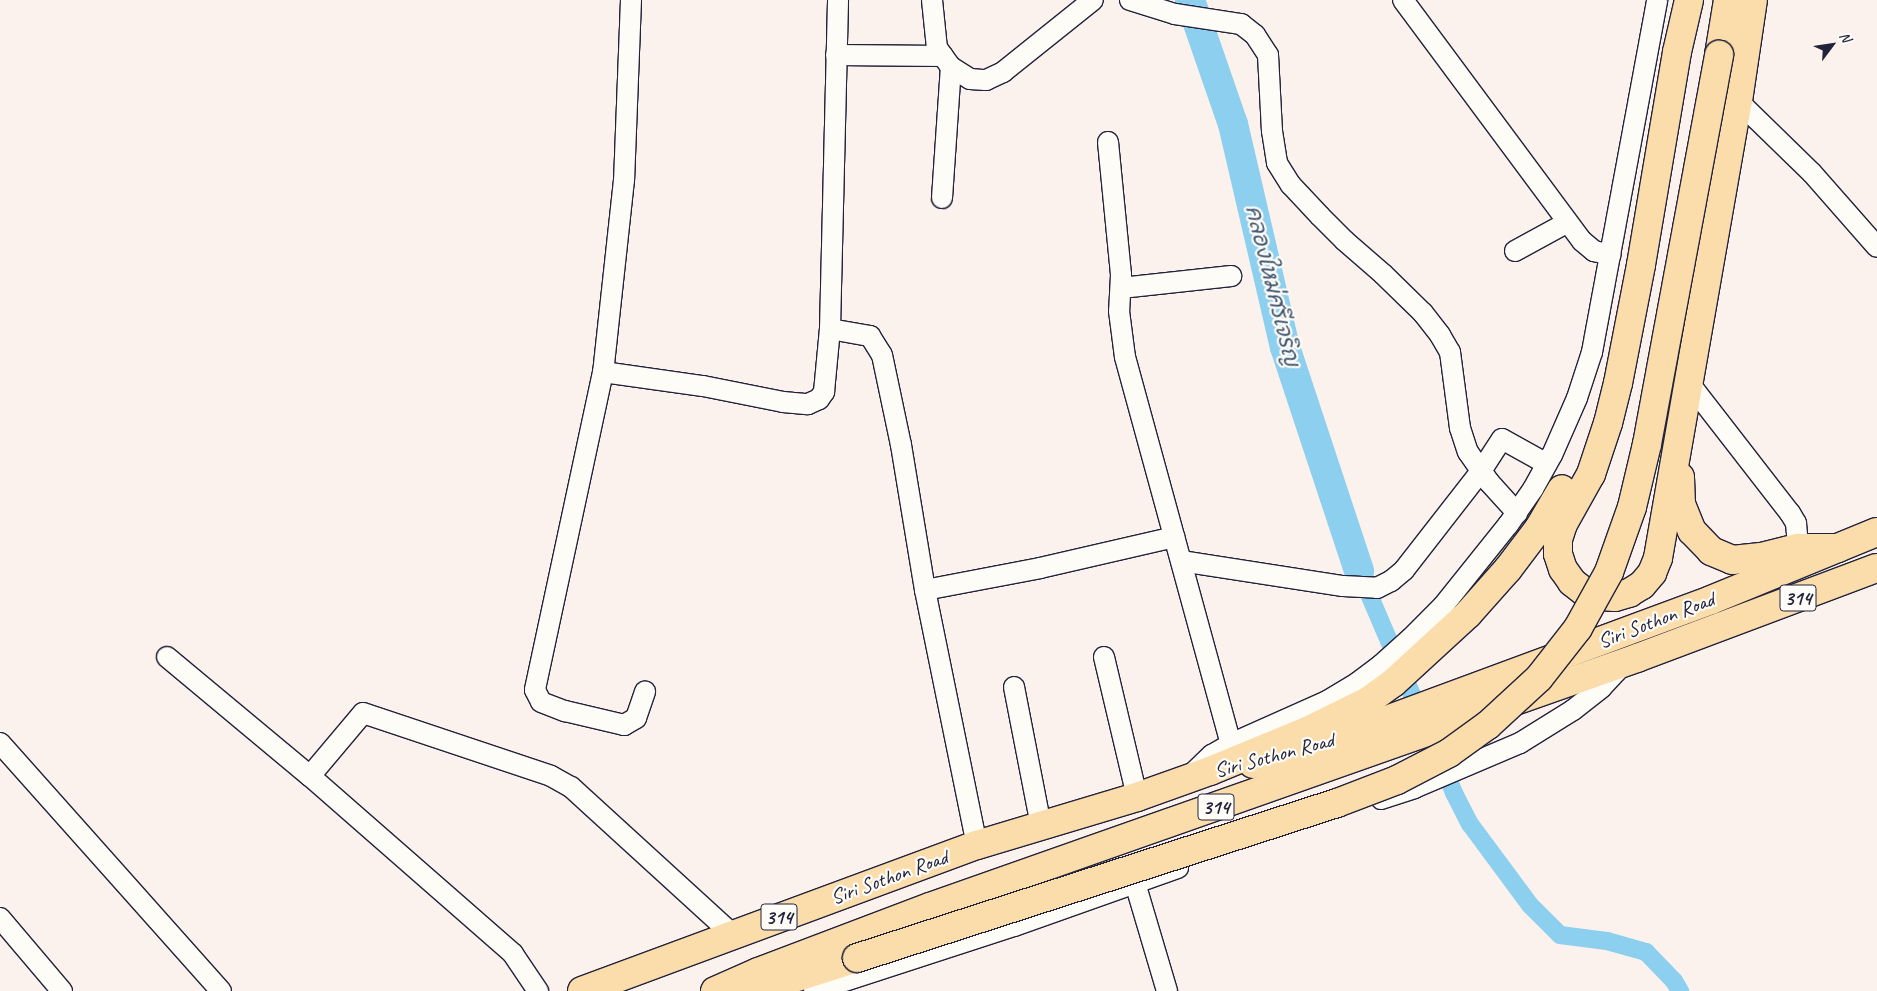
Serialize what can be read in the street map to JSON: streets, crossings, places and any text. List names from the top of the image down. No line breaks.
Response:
{"streets":{"main road":["314","Siri Sothon Road"]},"water":["คลองใหม่ศรีเจริญ"],"north":"top right"}
